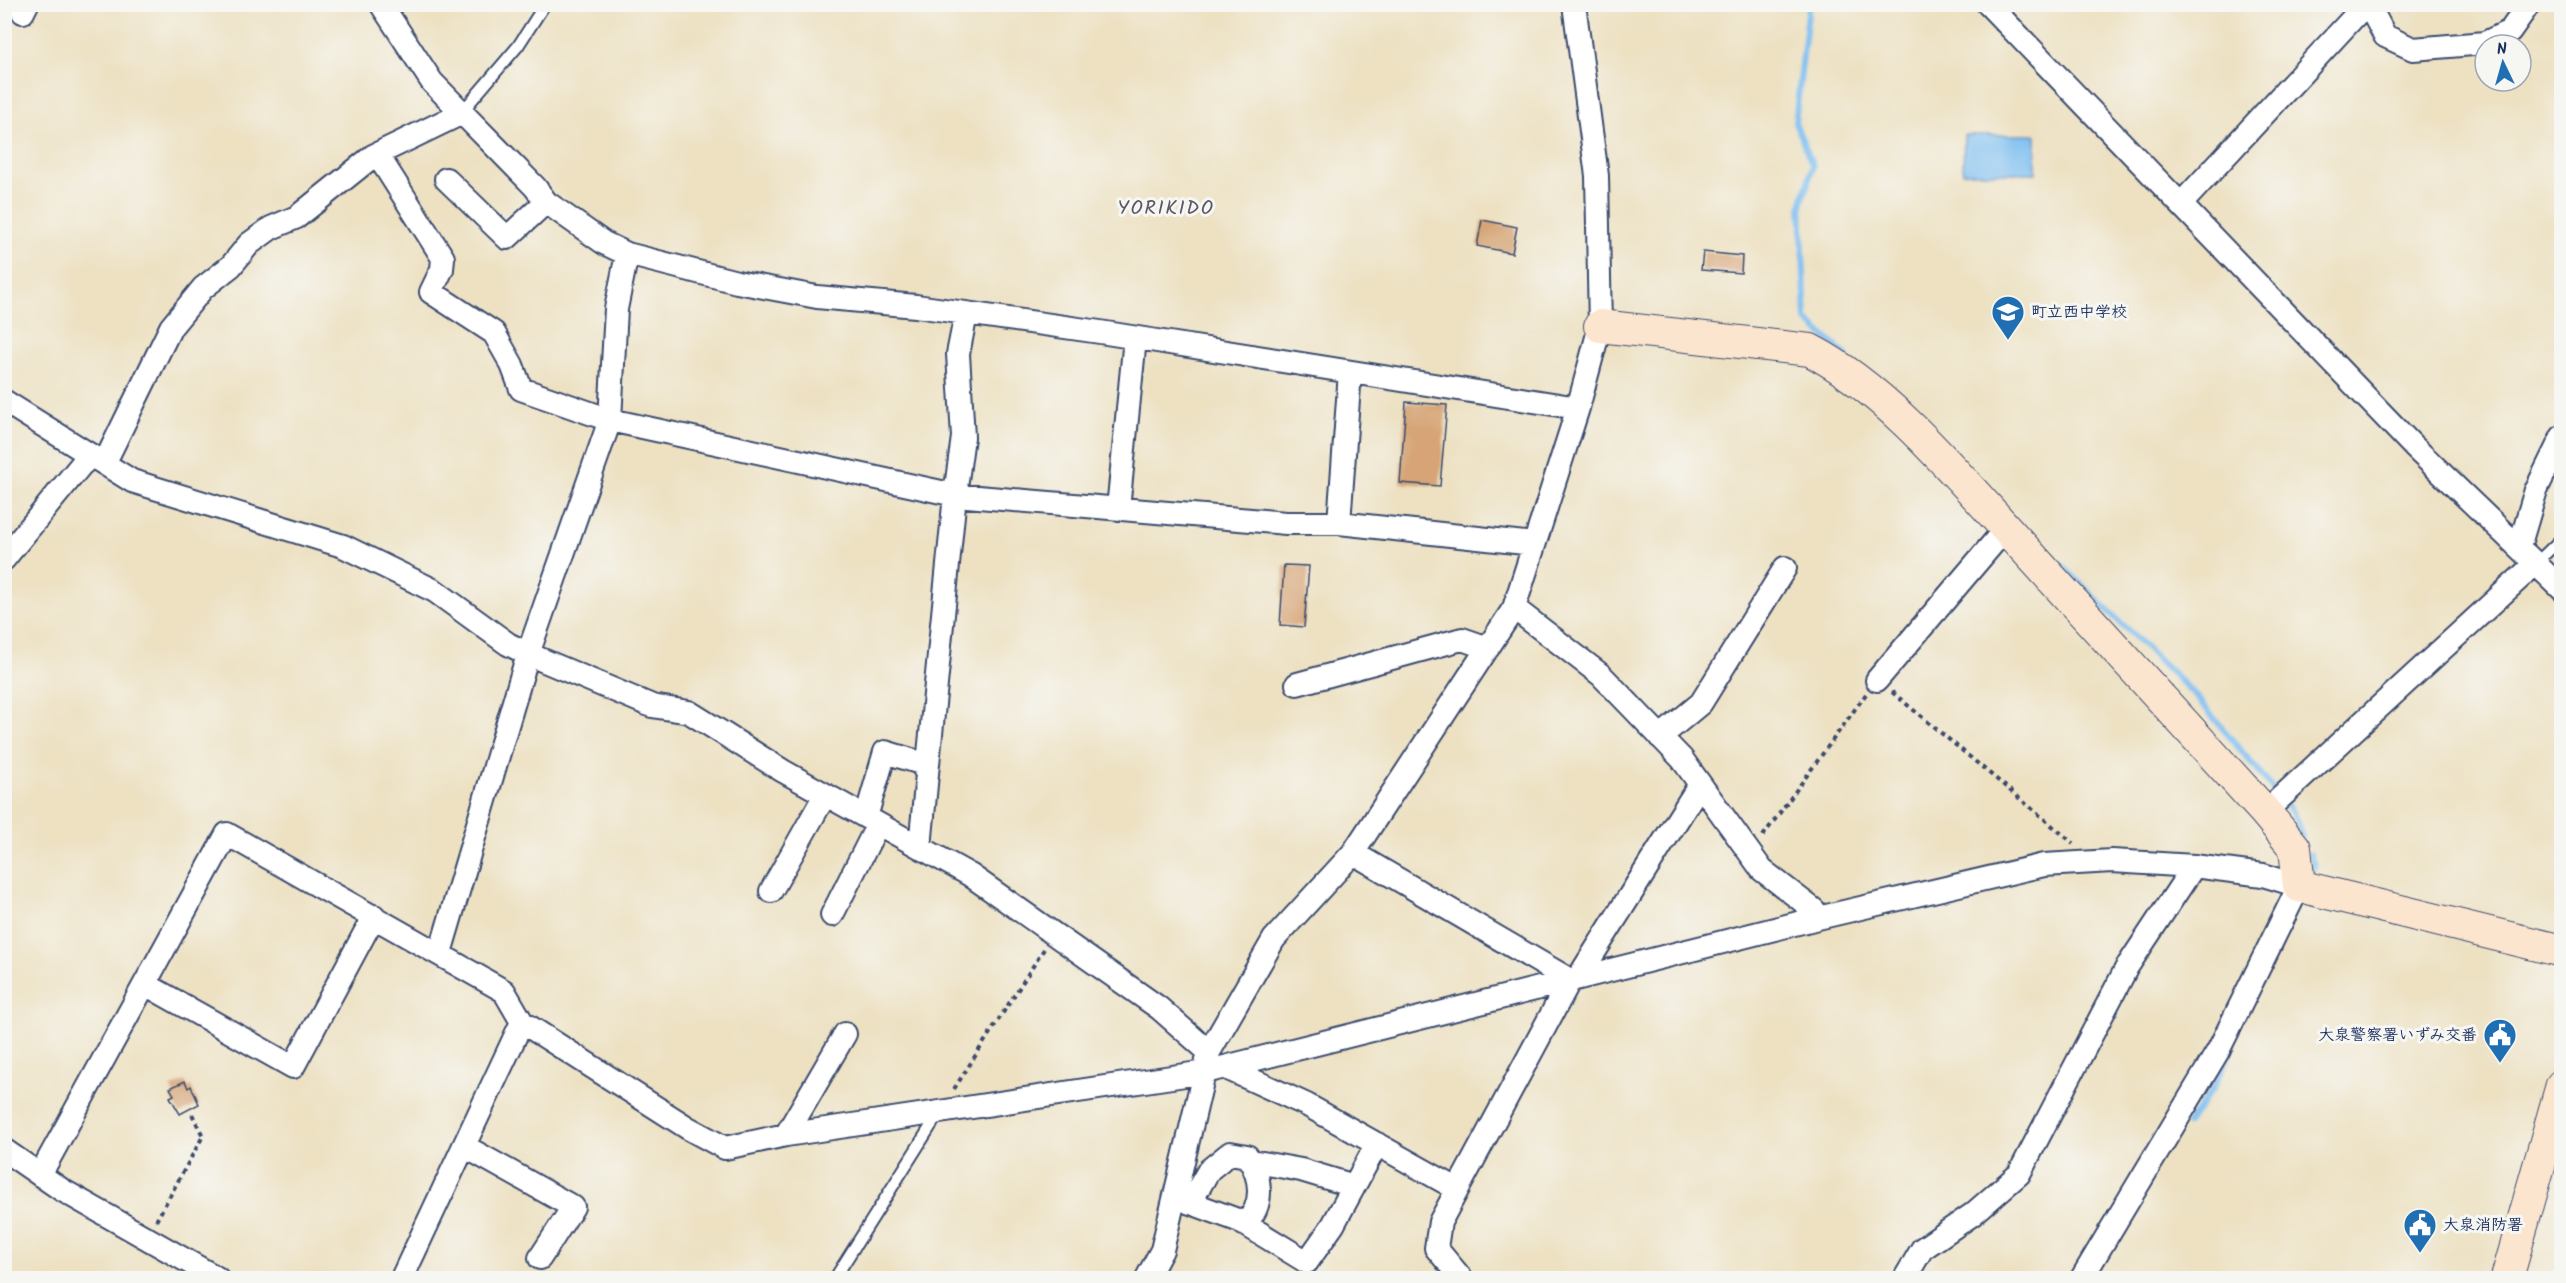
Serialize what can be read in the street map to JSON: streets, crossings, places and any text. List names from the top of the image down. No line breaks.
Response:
{"districts":["YORIKIDO"],"places":{"school or university":["町立西中学校"],"public building":["大泉警察署いずみ交番","大泉消防署"]},"north":"top"}
